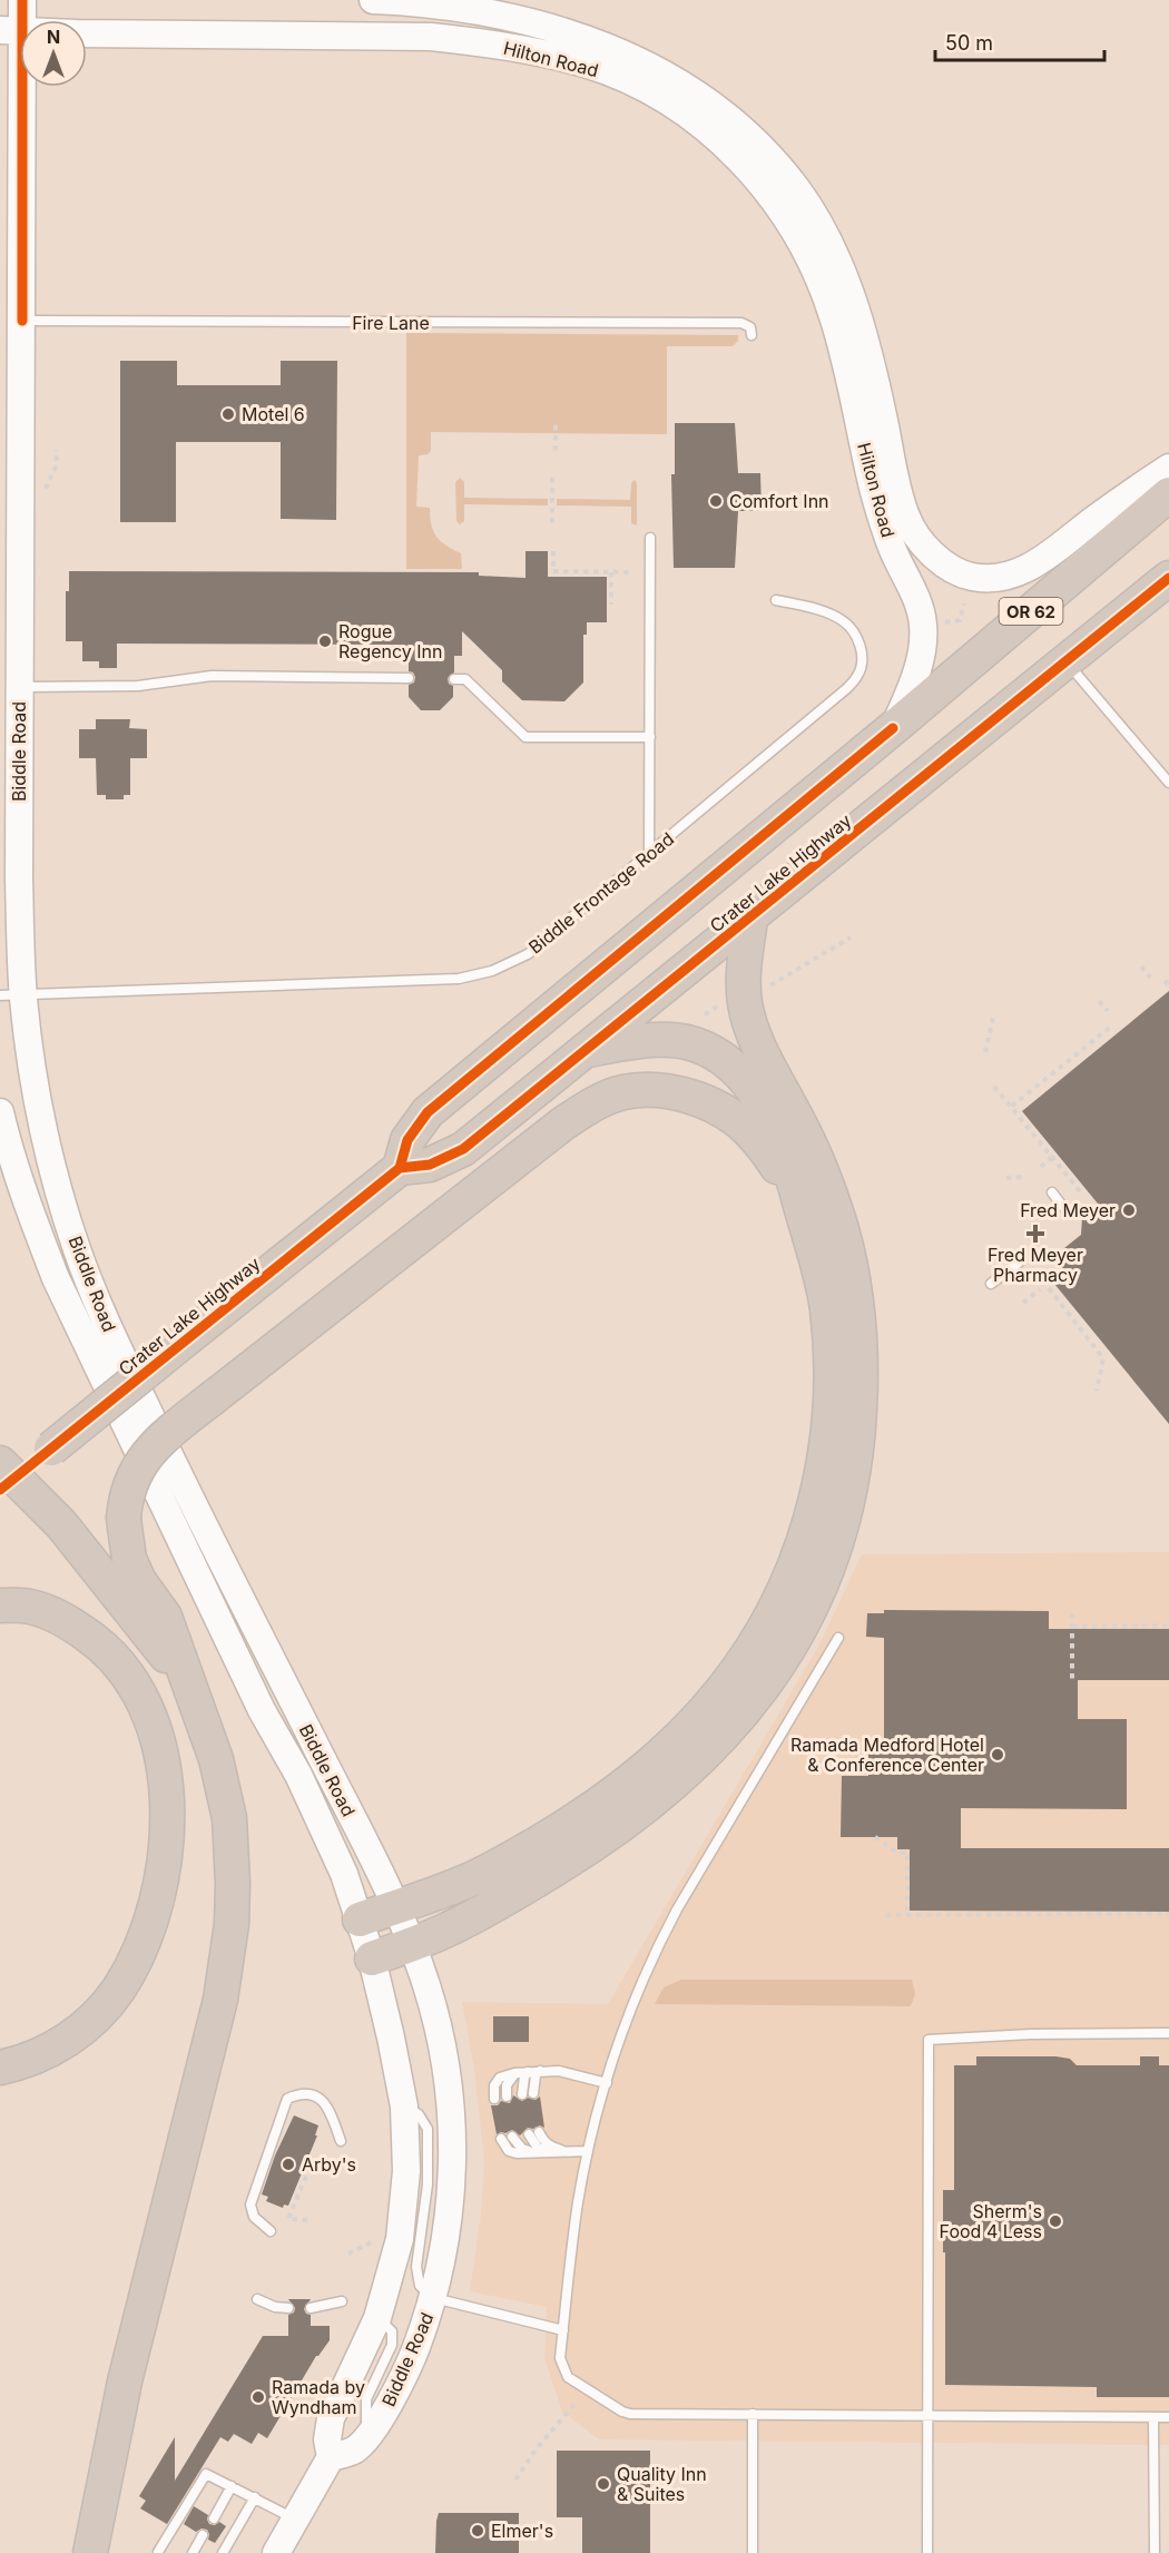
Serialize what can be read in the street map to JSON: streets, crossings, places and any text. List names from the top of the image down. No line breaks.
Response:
{"streets":{"highway":["OR 62","Crater Lake Highway"],"main road":["Hilton Road","Biddle Road"],"lane":["Fire Lane","Biddle Frontage Road"]},"crossings":[["Hilton Road","OR 62"],["Hilton Road","Biddle Road"],["Fire Lane","Biddle Road"],["OR 62","Crater Lake Highway"],["Biddle Road","Biddle Frontage Road"]],"places":{"other":["Motel 6","Comfort Inn","Rogue Regency Inn","Fred Meyer","Ramada Medford Hotel & Conference Center","Arby's","Sherm's Food 4 Less","Ramada by Wyndham","Quality Inn & Suites","Elmer's"],"health":["Fred Meyer Pharmacy"]},"scale_bar":"50 m","north":"top"}
